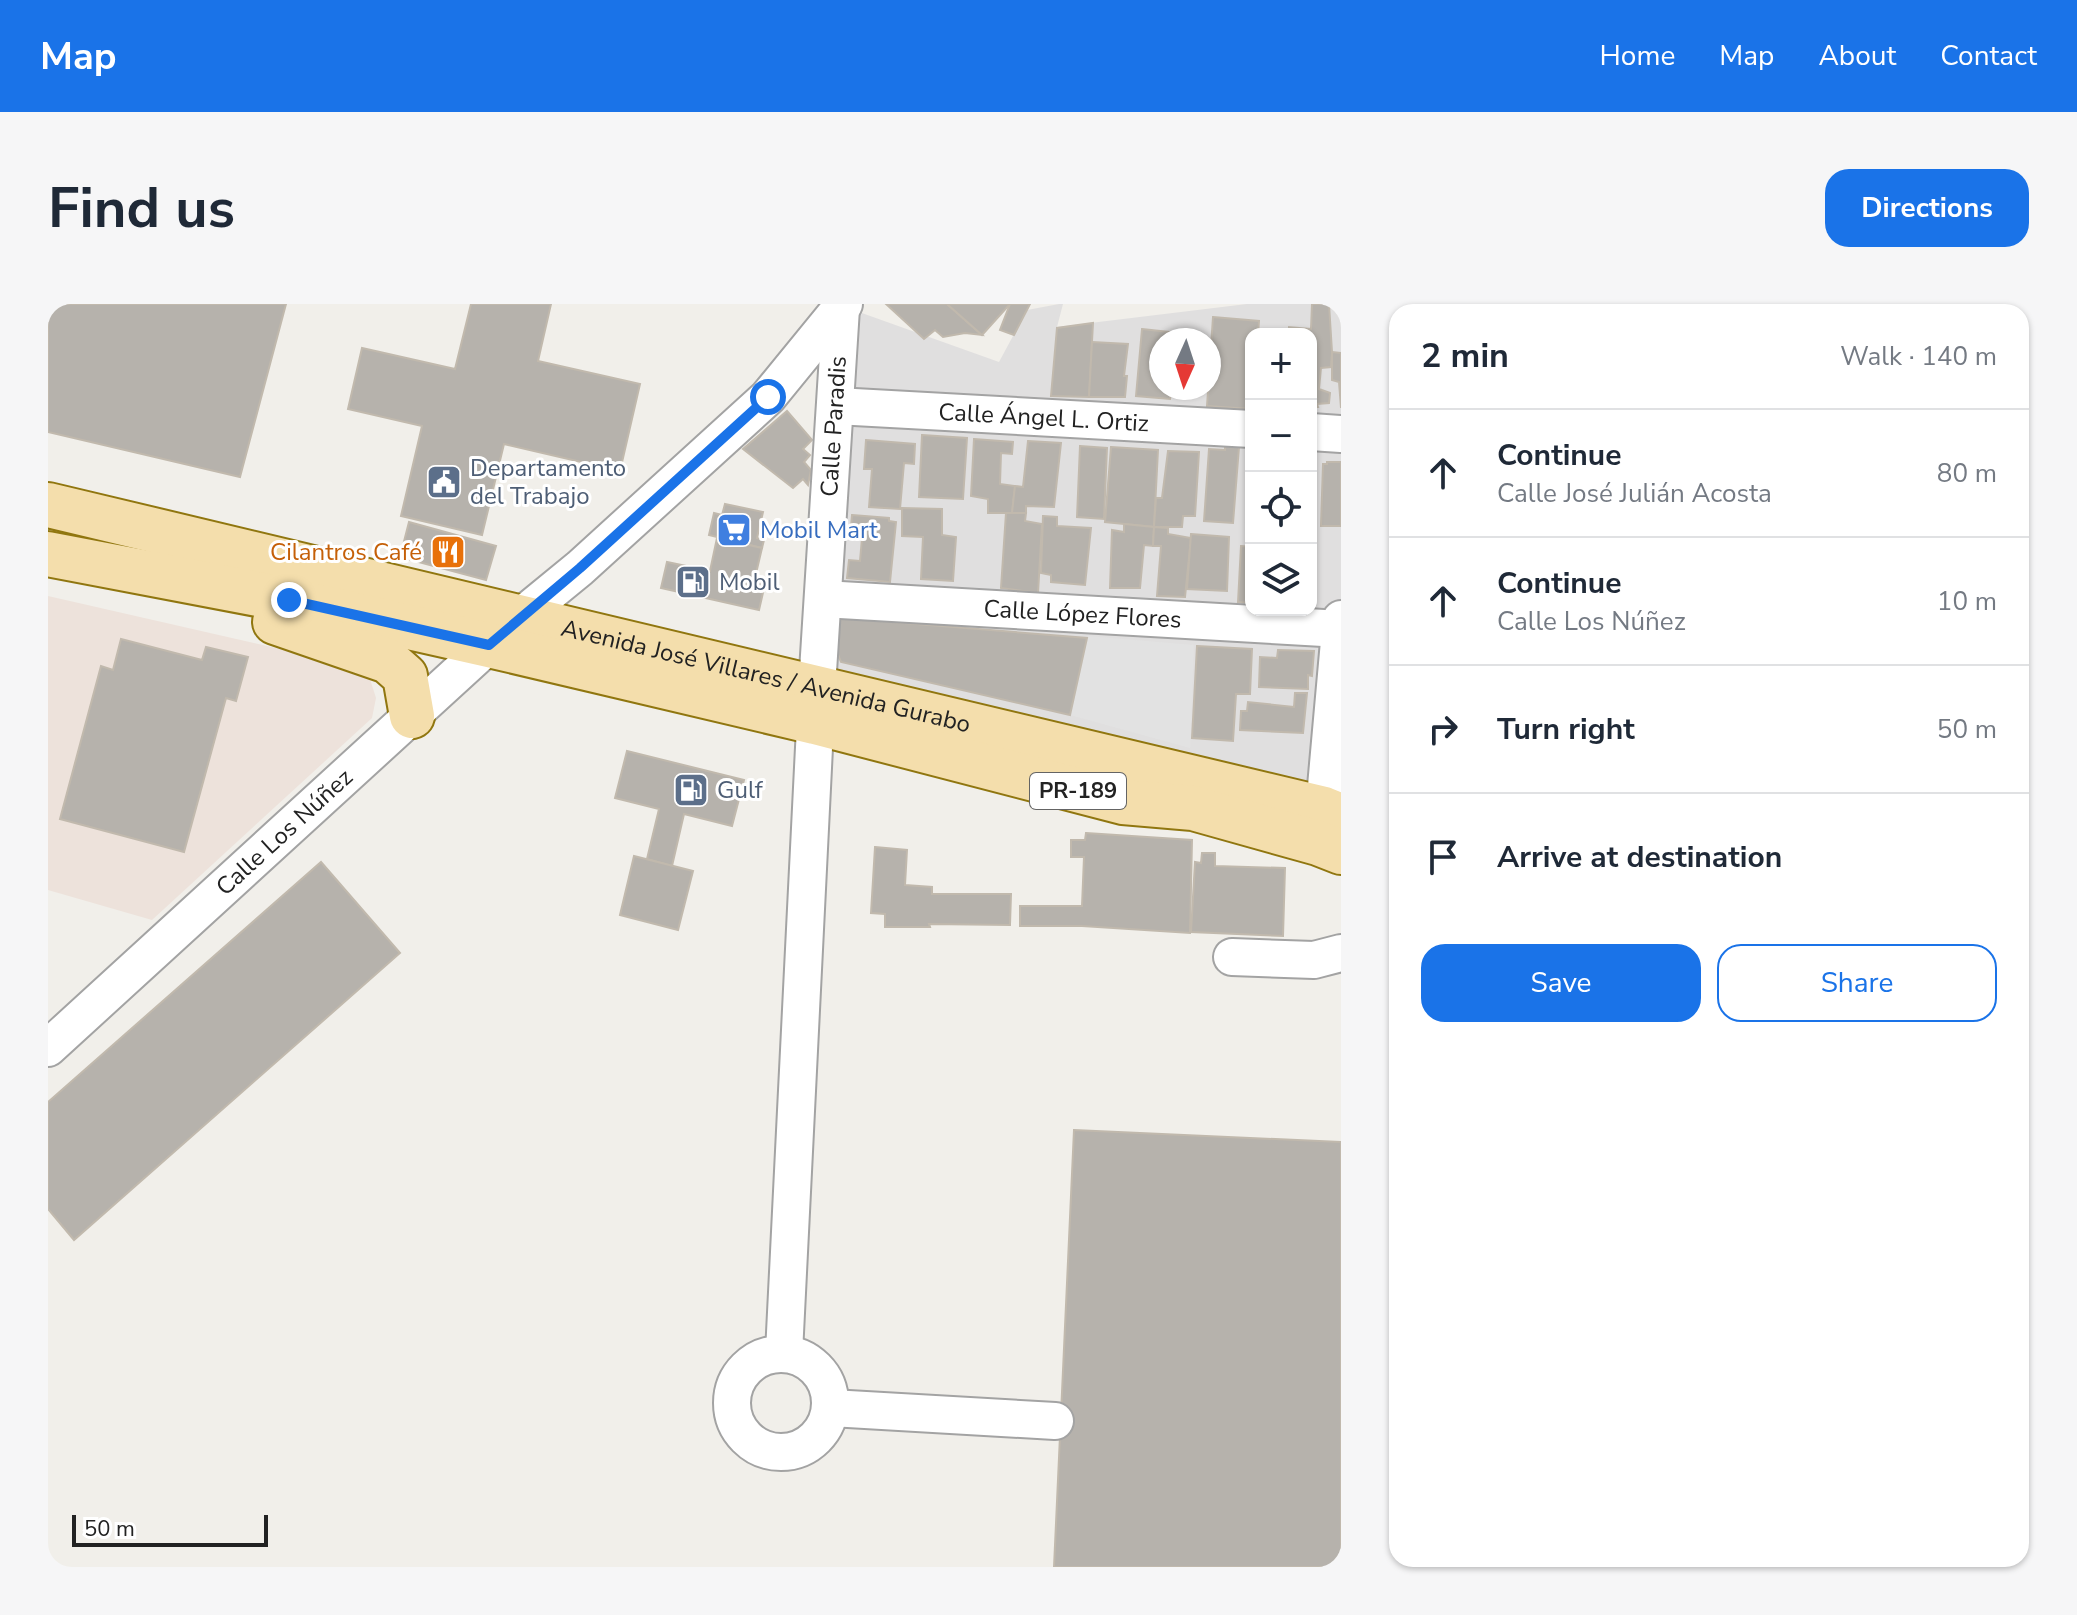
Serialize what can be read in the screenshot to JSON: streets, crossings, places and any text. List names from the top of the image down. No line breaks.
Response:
{"streets":{"main road":["Avenida José Villares / Avenida Gurabo","PR-189"],"street":["Calle Ángel L. Ortiz","Calle Paradis","Calle López Flores","Calle Los Núñez"]},"crossings":[["Calle Ángel L. Ortiz","Calle Paradis"],["Calle Paradis","Calle López Flores"],["Calle Paradis","Avenida José Villares / Avenida Gurabo"],["Calle Paradis","Calle Los Núñez"],["Avenida José Villares / Avenida Gurabo","Calle Los Núñez"]],"places":{"public building":["Departamento del Trabajo"],"supermarket":["Mobil Mart"],"restaurant":["Cilantros Café"],"fuel station":["Mobil","Gulf"]},"scale_bar":"50 m","north":"bottom","page":{"header":"Map","nav":["Home","Map","About","Contact"],"buttons":["Directions",["Save","Share"]],"title":"Find us","heading":["2 min","Walk · 140 m"],"map_buttons":["+","−"],"list":[["Continue","Calle José Julián Acosta","80 m"],["Continue","Calle Los Núñez","10 m"],["Turn right","50 m"],"Arrive at destination"],"scale":"50 m"}}
